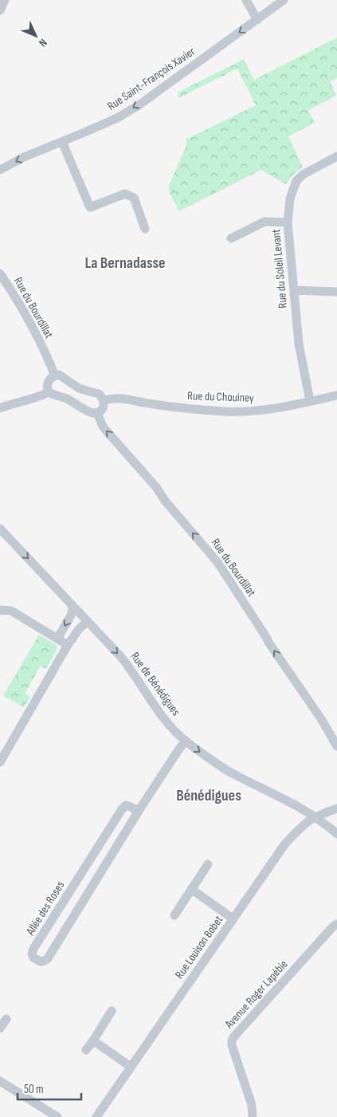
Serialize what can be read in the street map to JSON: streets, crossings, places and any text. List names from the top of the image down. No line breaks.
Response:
{"streets":{"street":["Rue Saint-François Xavier","Rue du Soleil Levant","Rue du Bourdillat","Rue du Chouiney","Rue de Bénédigues","Allée des Roses","Rue Louison Bobet","Avenue Roger Lapébie"]},"crossings":[["Rue du Soleil Levant","Rue du Chouiney"],["Rue de Bénédigues","Allée des Roses"],["Rue de Bénédigues","Rue Louison Bobet"]],"one_way":["Rue Saint-François Xavier","Rue du Bourdillat","Rue de Bénédigues"],"districts":["La Bernadasse","Bénédigues"],"scale_bar":"50 m","north":"bottom right"}
